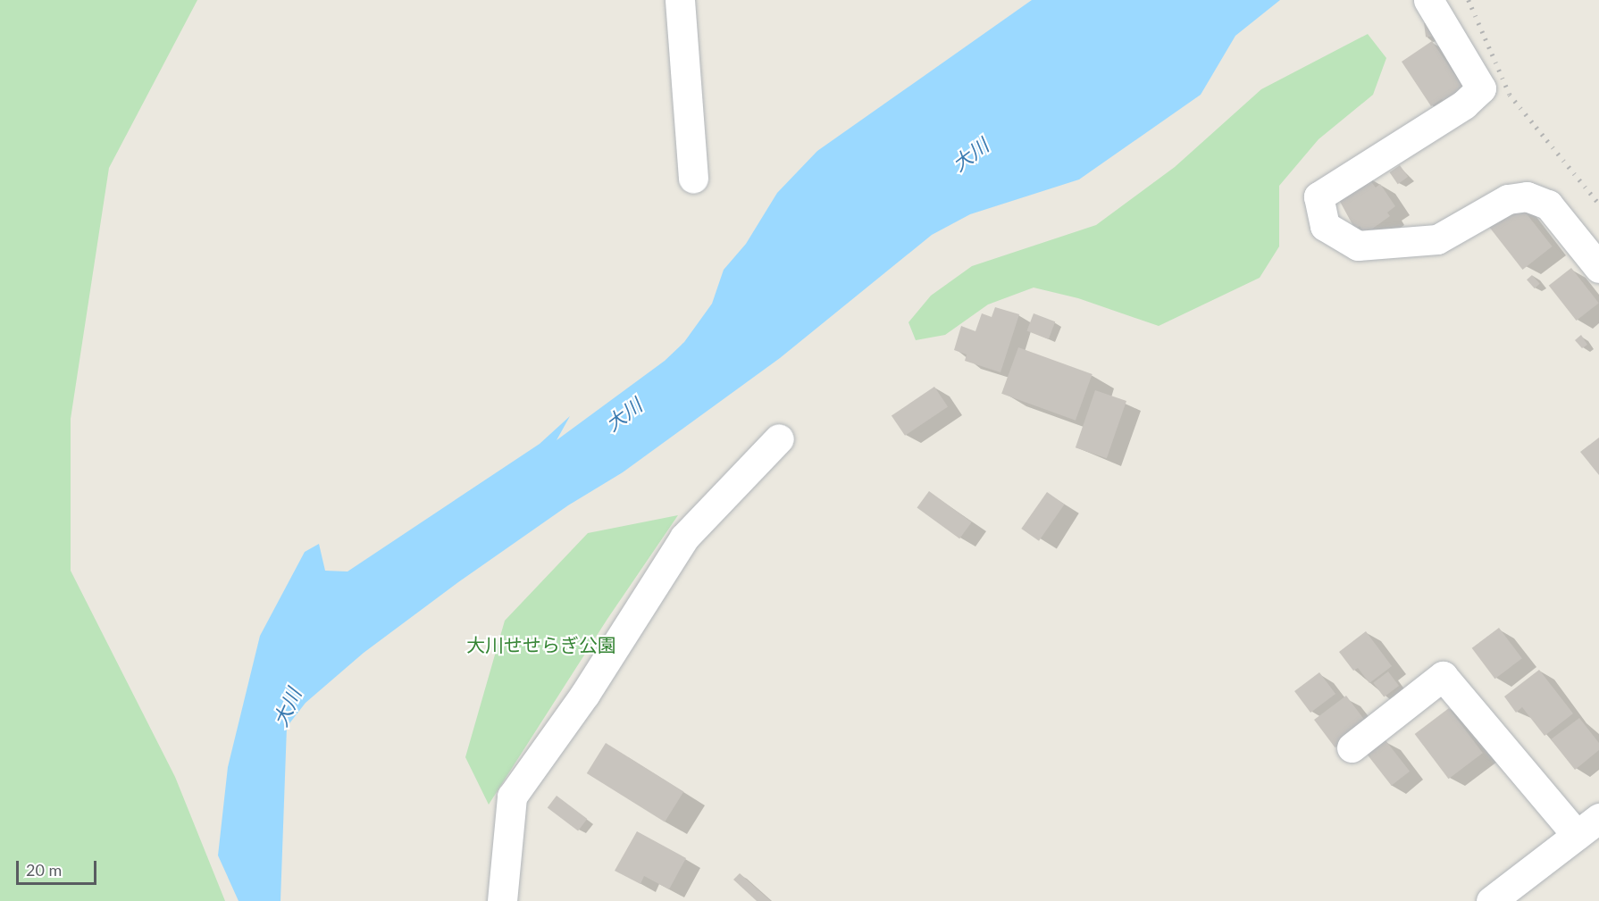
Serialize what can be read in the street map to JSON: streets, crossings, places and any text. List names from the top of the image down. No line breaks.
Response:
{"water":["大川"],"parks":["大川せせらぎ公園"],"scale_bar":"20 m"}
